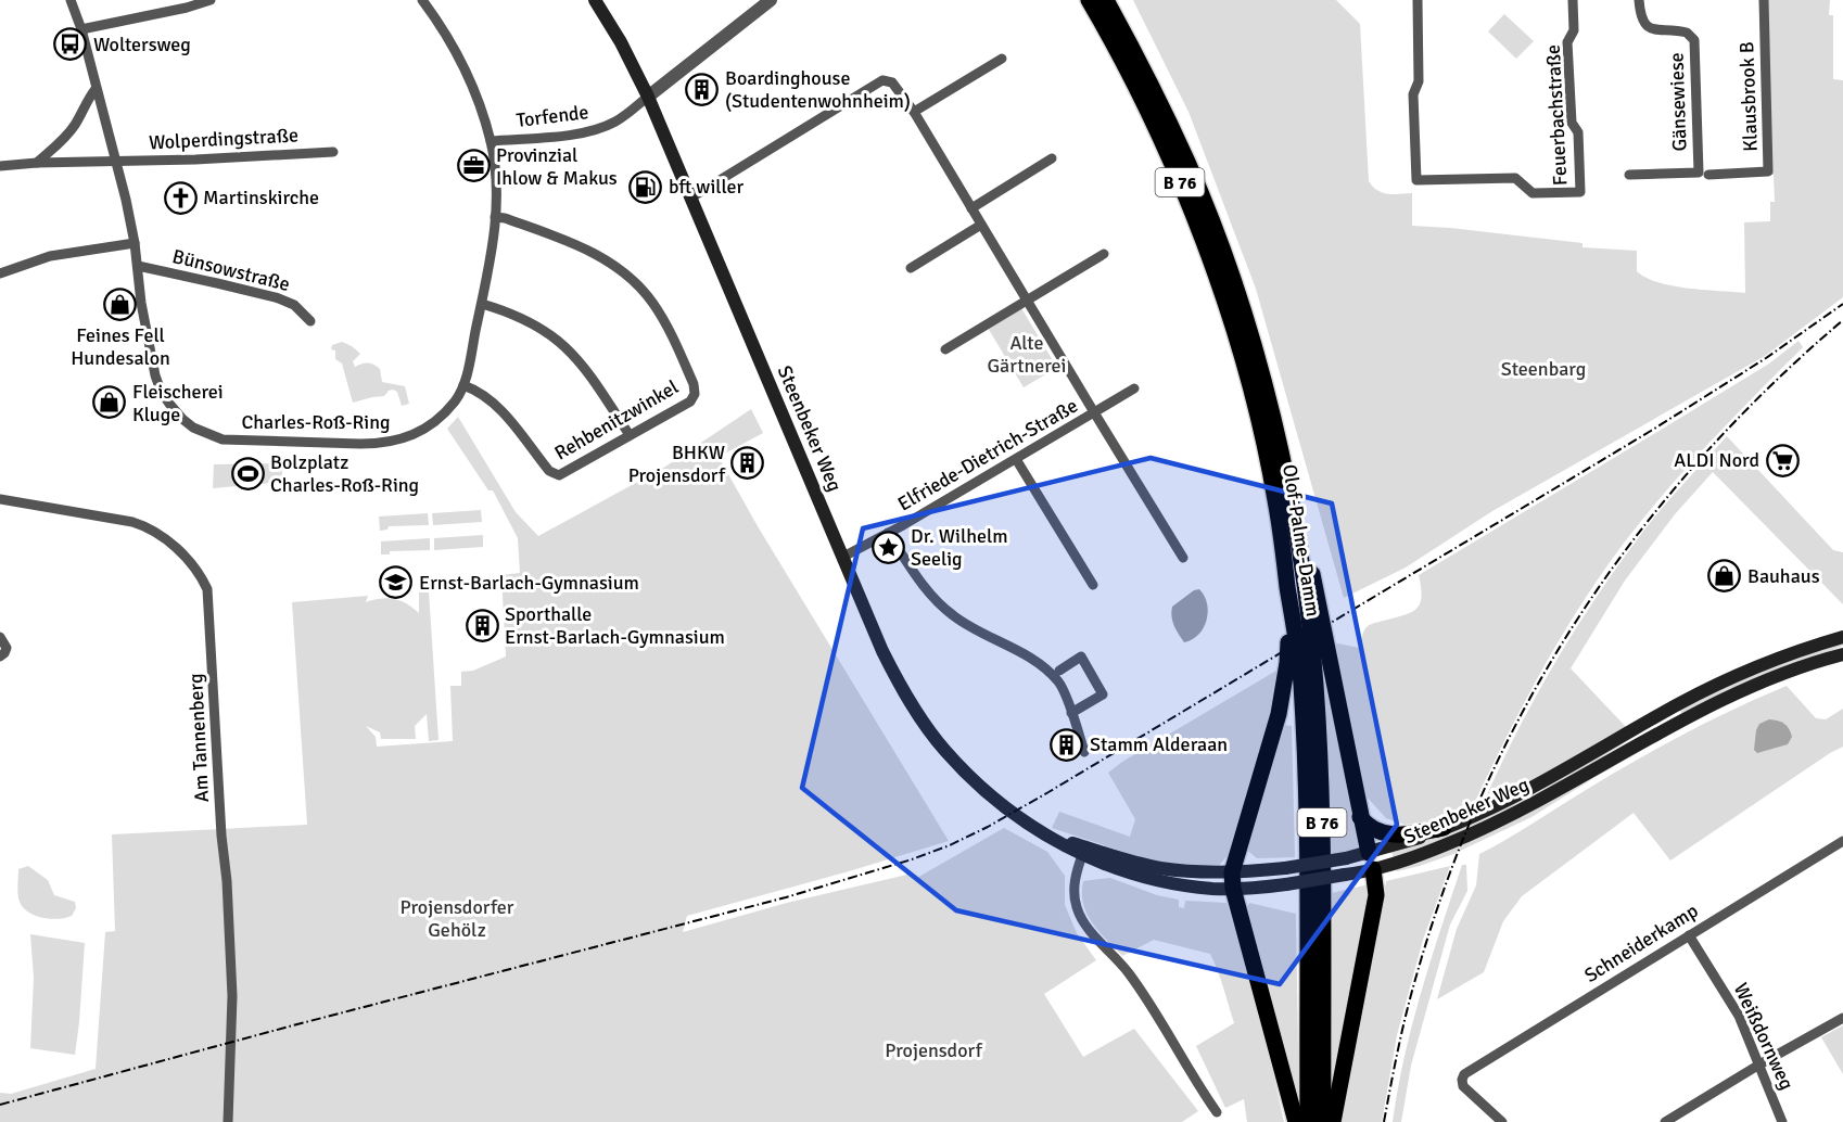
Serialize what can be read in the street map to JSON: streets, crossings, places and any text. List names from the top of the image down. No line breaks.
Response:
{"streets":{"highway":["B 76","Olof-Palme-Damm"],"main road":["Steenbeker Weg"],"street":["Klausbrook B","Gänsewiese","Feuerbachstraße","Torfende","Wolperdingstraße","Bünsowstraße","Rehbenitzwinkel","Charles-Roß-Ring","Elfriede-Dietrich-Straße","Am Tannenberg","Schneiderkamp","Weißdornweg"]},"crossings":[["Torfende","Charles-Roß-Ring"],["Torfende","Steenbeker Weg"],["Wolperdingstraße","Charles-Roß-Ring"],["Bünsowstraße","Charles-Roß-Ring"],["Rehbenitzwinkel","Charles-Roß-Ring"],["Steenbeker Weg","Elfriede-Dietrich-Straße"],["Schneiderkamp","Weißdornweg"]],"parks":["Alte Gärtnerei","Steenbarg","Projensdorfer Gehölz","Projensdorf"],"places":{"bus stop":["Woltersweg"],"building":["Boardinghouse (Studentenwohnheim)","BHKW Projensdorf","Sporthalle Ernst-Barlach-Gymnasium","Stamm Alderaan"],"office":["Provinzial Ihlow & Makus"],"fuel station":["bft willer"],"church":["Martinskirche"],"shop":["Feines Fell Hundesalon","Fleischerei Kluge","Bauhaus"],"supermarket":["ALDI Nord"],"sports":["Bolzplatz Charles-Roß-Ring"],"place":["Dr. Wilhelm Seelig"],"school or university":["Ernst-Barlach-Gymnasium"]}}
